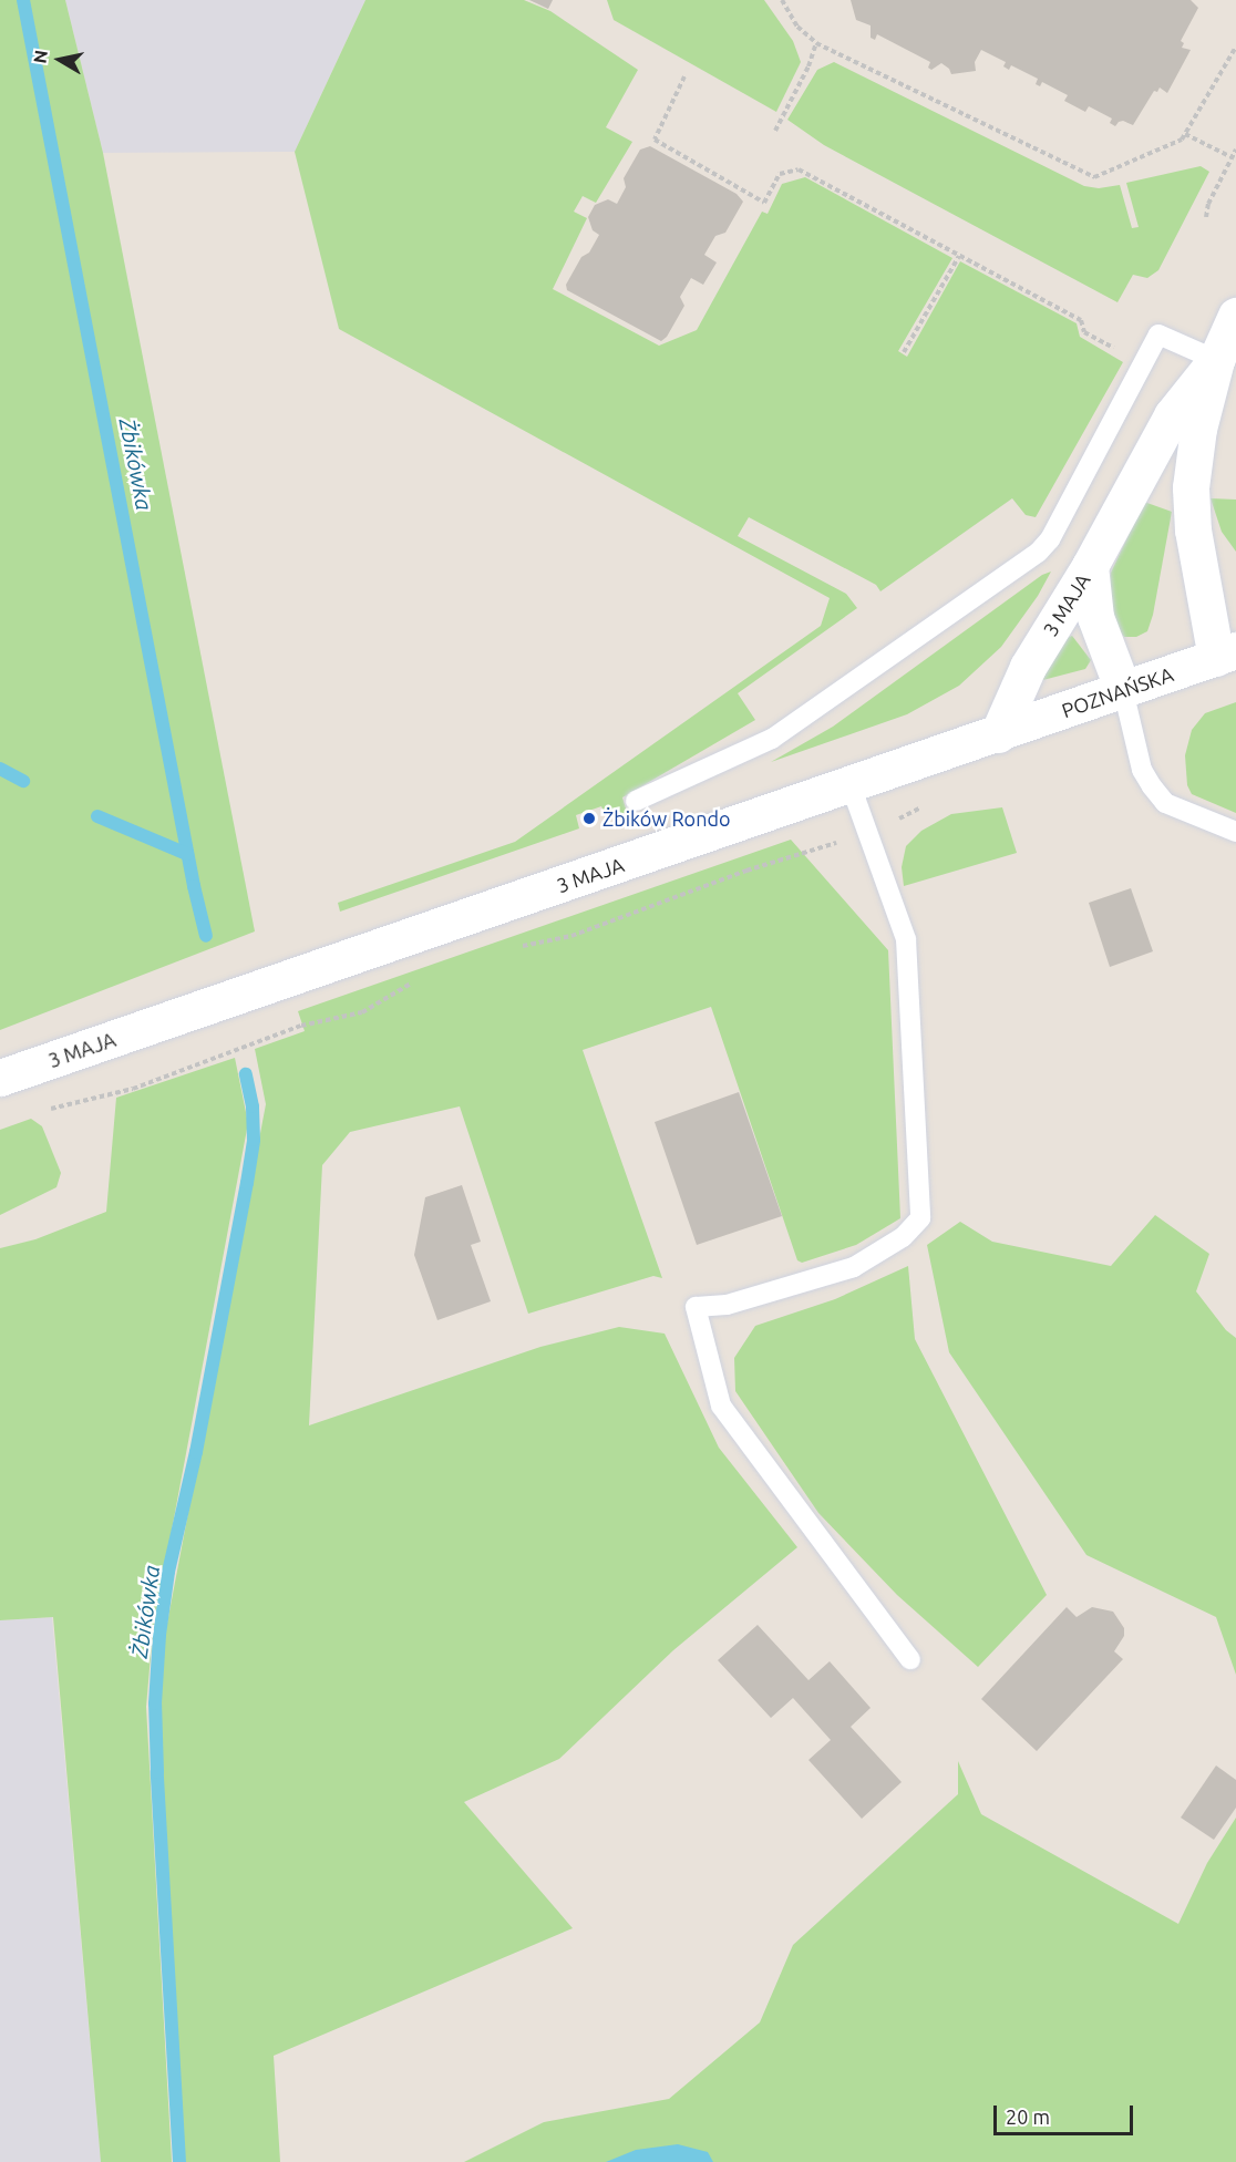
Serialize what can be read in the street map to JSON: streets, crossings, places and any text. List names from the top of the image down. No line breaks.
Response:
{"streets":{"main road":["3 MAJA","POZNAŃSKA"]},"crossings":[["3 MAJA","POZNAŃSKA"]],"water":["Żbikówka"],"places":["Żbików Rondo"],"scale_bar":"20 m","north":"left"}
